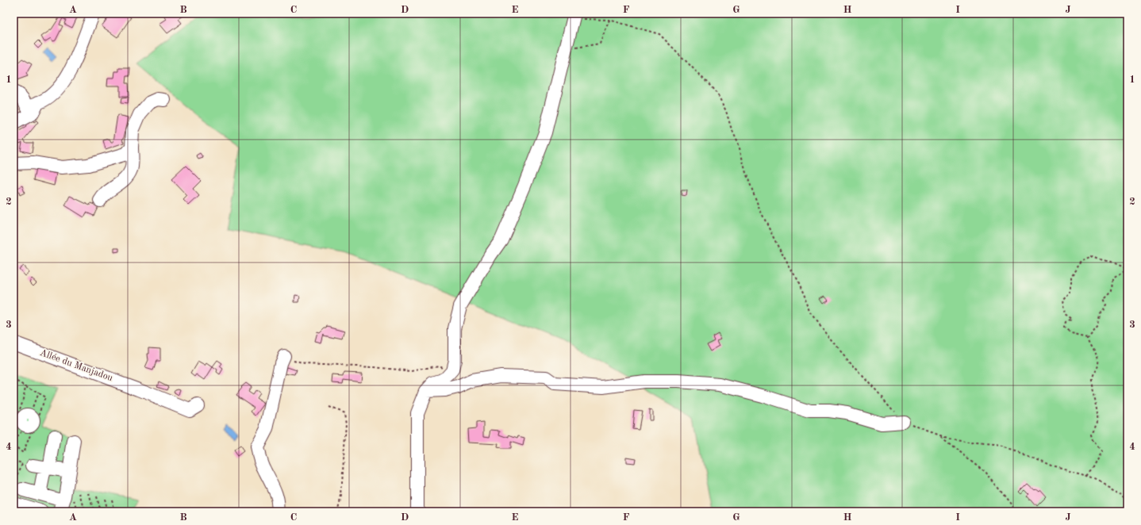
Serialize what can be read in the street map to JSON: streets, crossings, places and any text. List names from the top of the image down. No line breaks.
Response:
{"streets":{"street":["Allée du Manjadou"]},"grid":{"columns":["A","B","C","D","E","F","G","H","I","J"],"rows":["1","2","3","4"]}}
